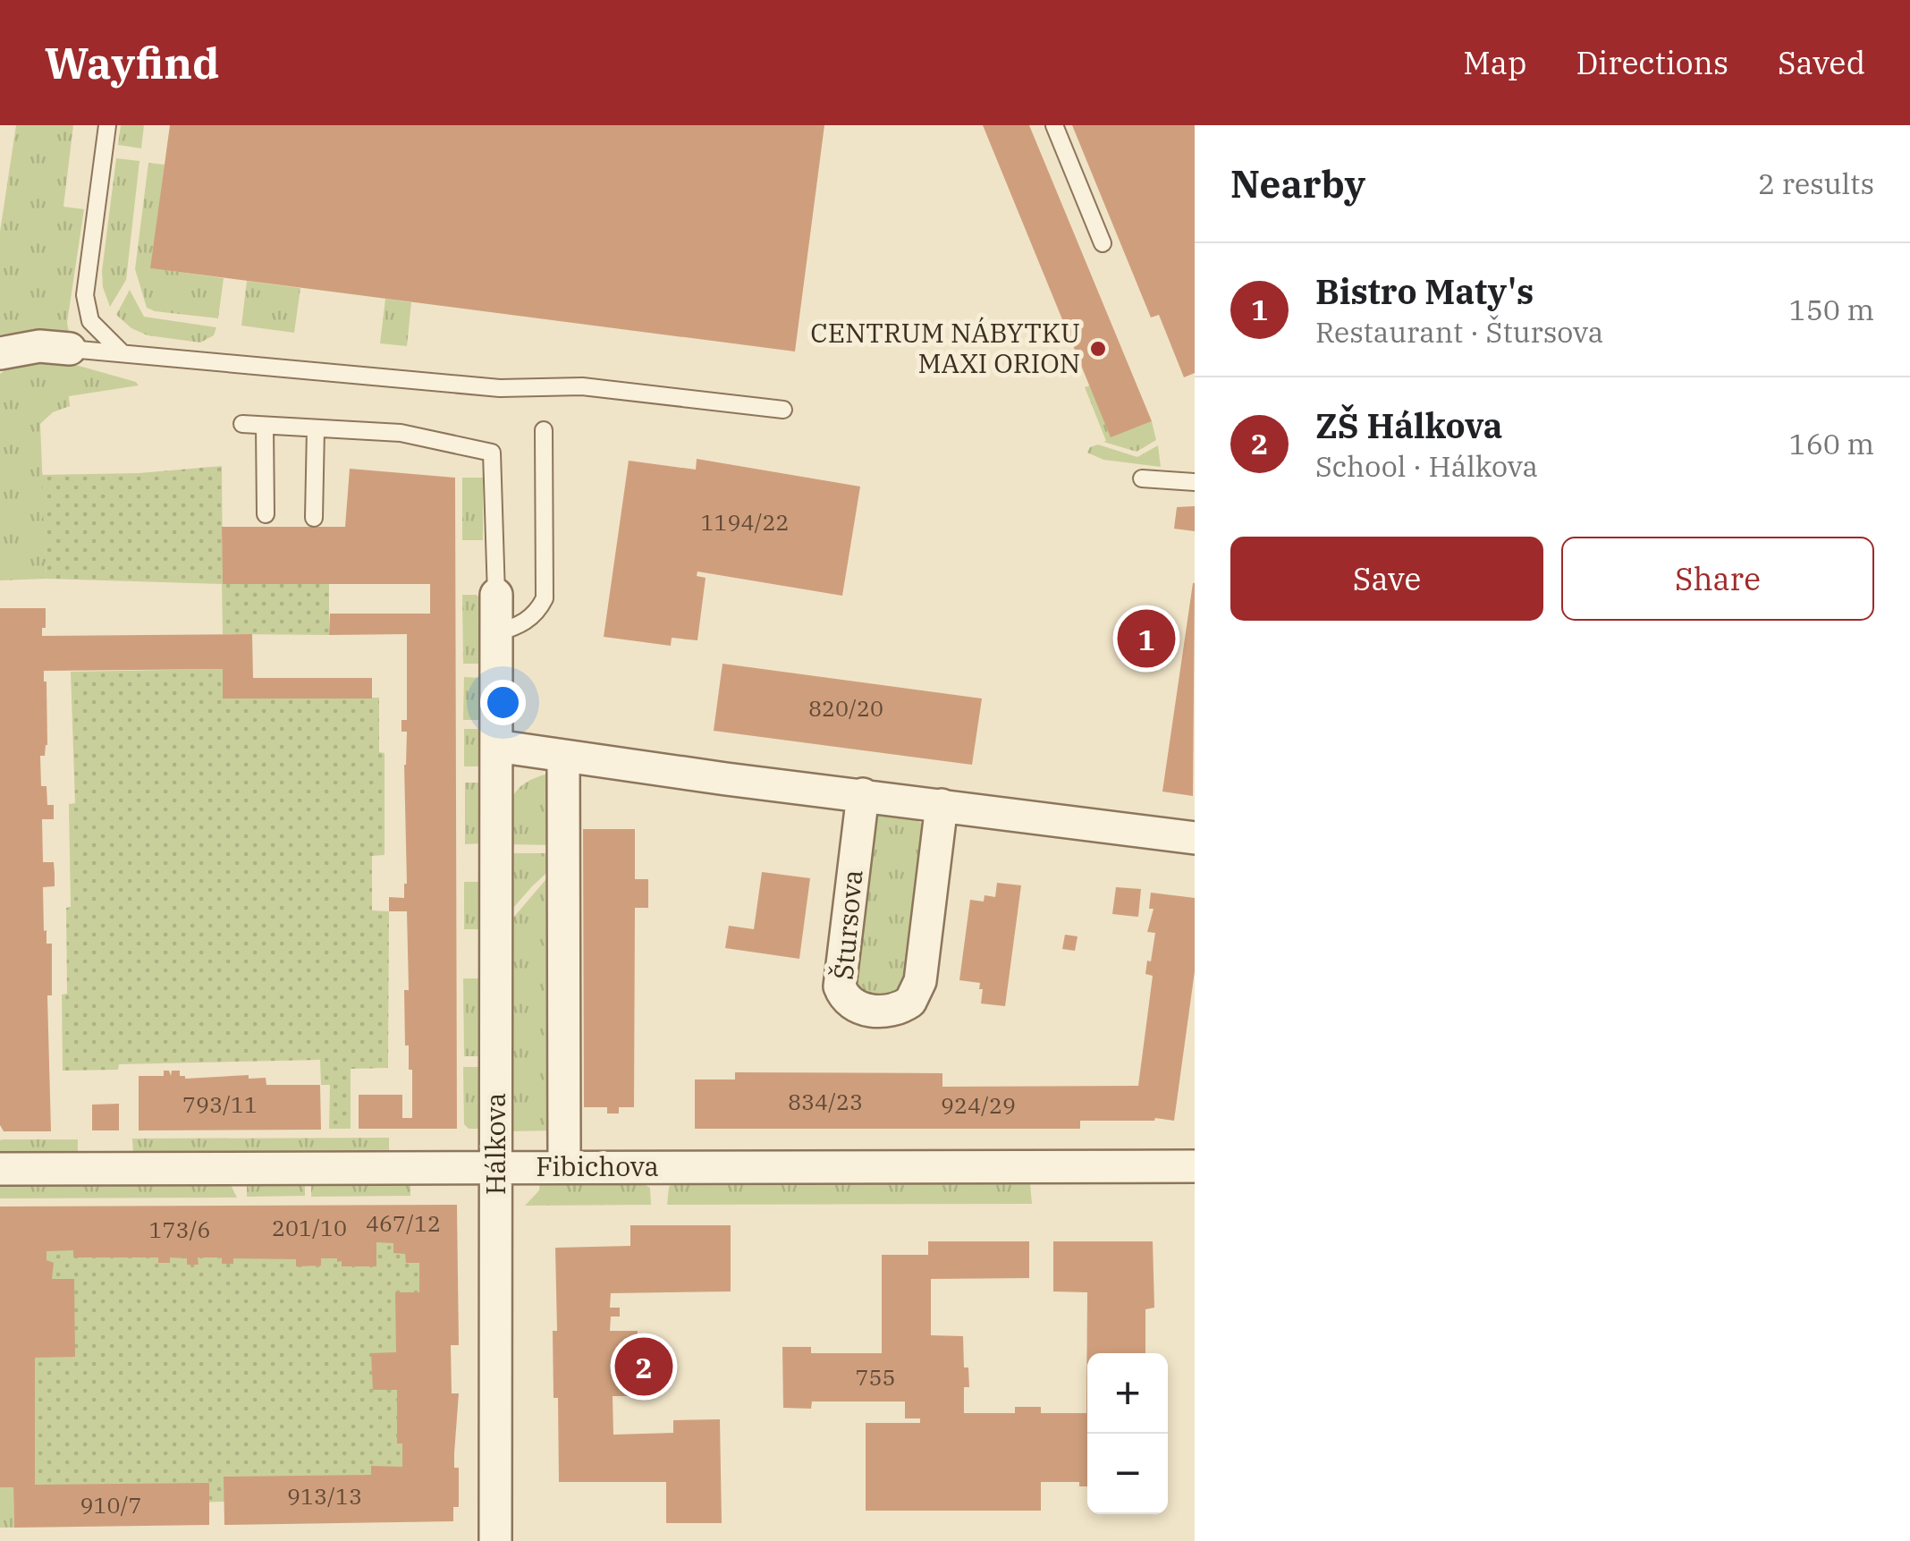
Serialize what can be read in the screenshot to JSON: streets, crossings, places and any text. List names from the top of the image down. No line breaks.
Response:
{"streets":{"street":["Štursova","Hálkova","Fibichova"]},"crossings":[["Hálkova","Fibichova"]],"places":["CENTRUM NÁBYTKU MAXI ORION"],"house_numbers":["1194/22","820/20","834/23","793/11","924/29","467/12","201/10","173/6","755","913/13","910/7"],"page":{"header":"Wayfind","nav":["Map","Directions","Saved"],"heading":["Nearby","2 results"],"list":[{"mark":"1","name":"Bistro Maty's","note":"Restaurant · Štursova","value":"150 m"},{"mark":"2","name":"ZŠ Hálkova","note":"School · Hálkova","value":"160 m"}],"buttons":["Save","Share"],"pins":["1","2"],"map_buttons":["+","−"]}}
